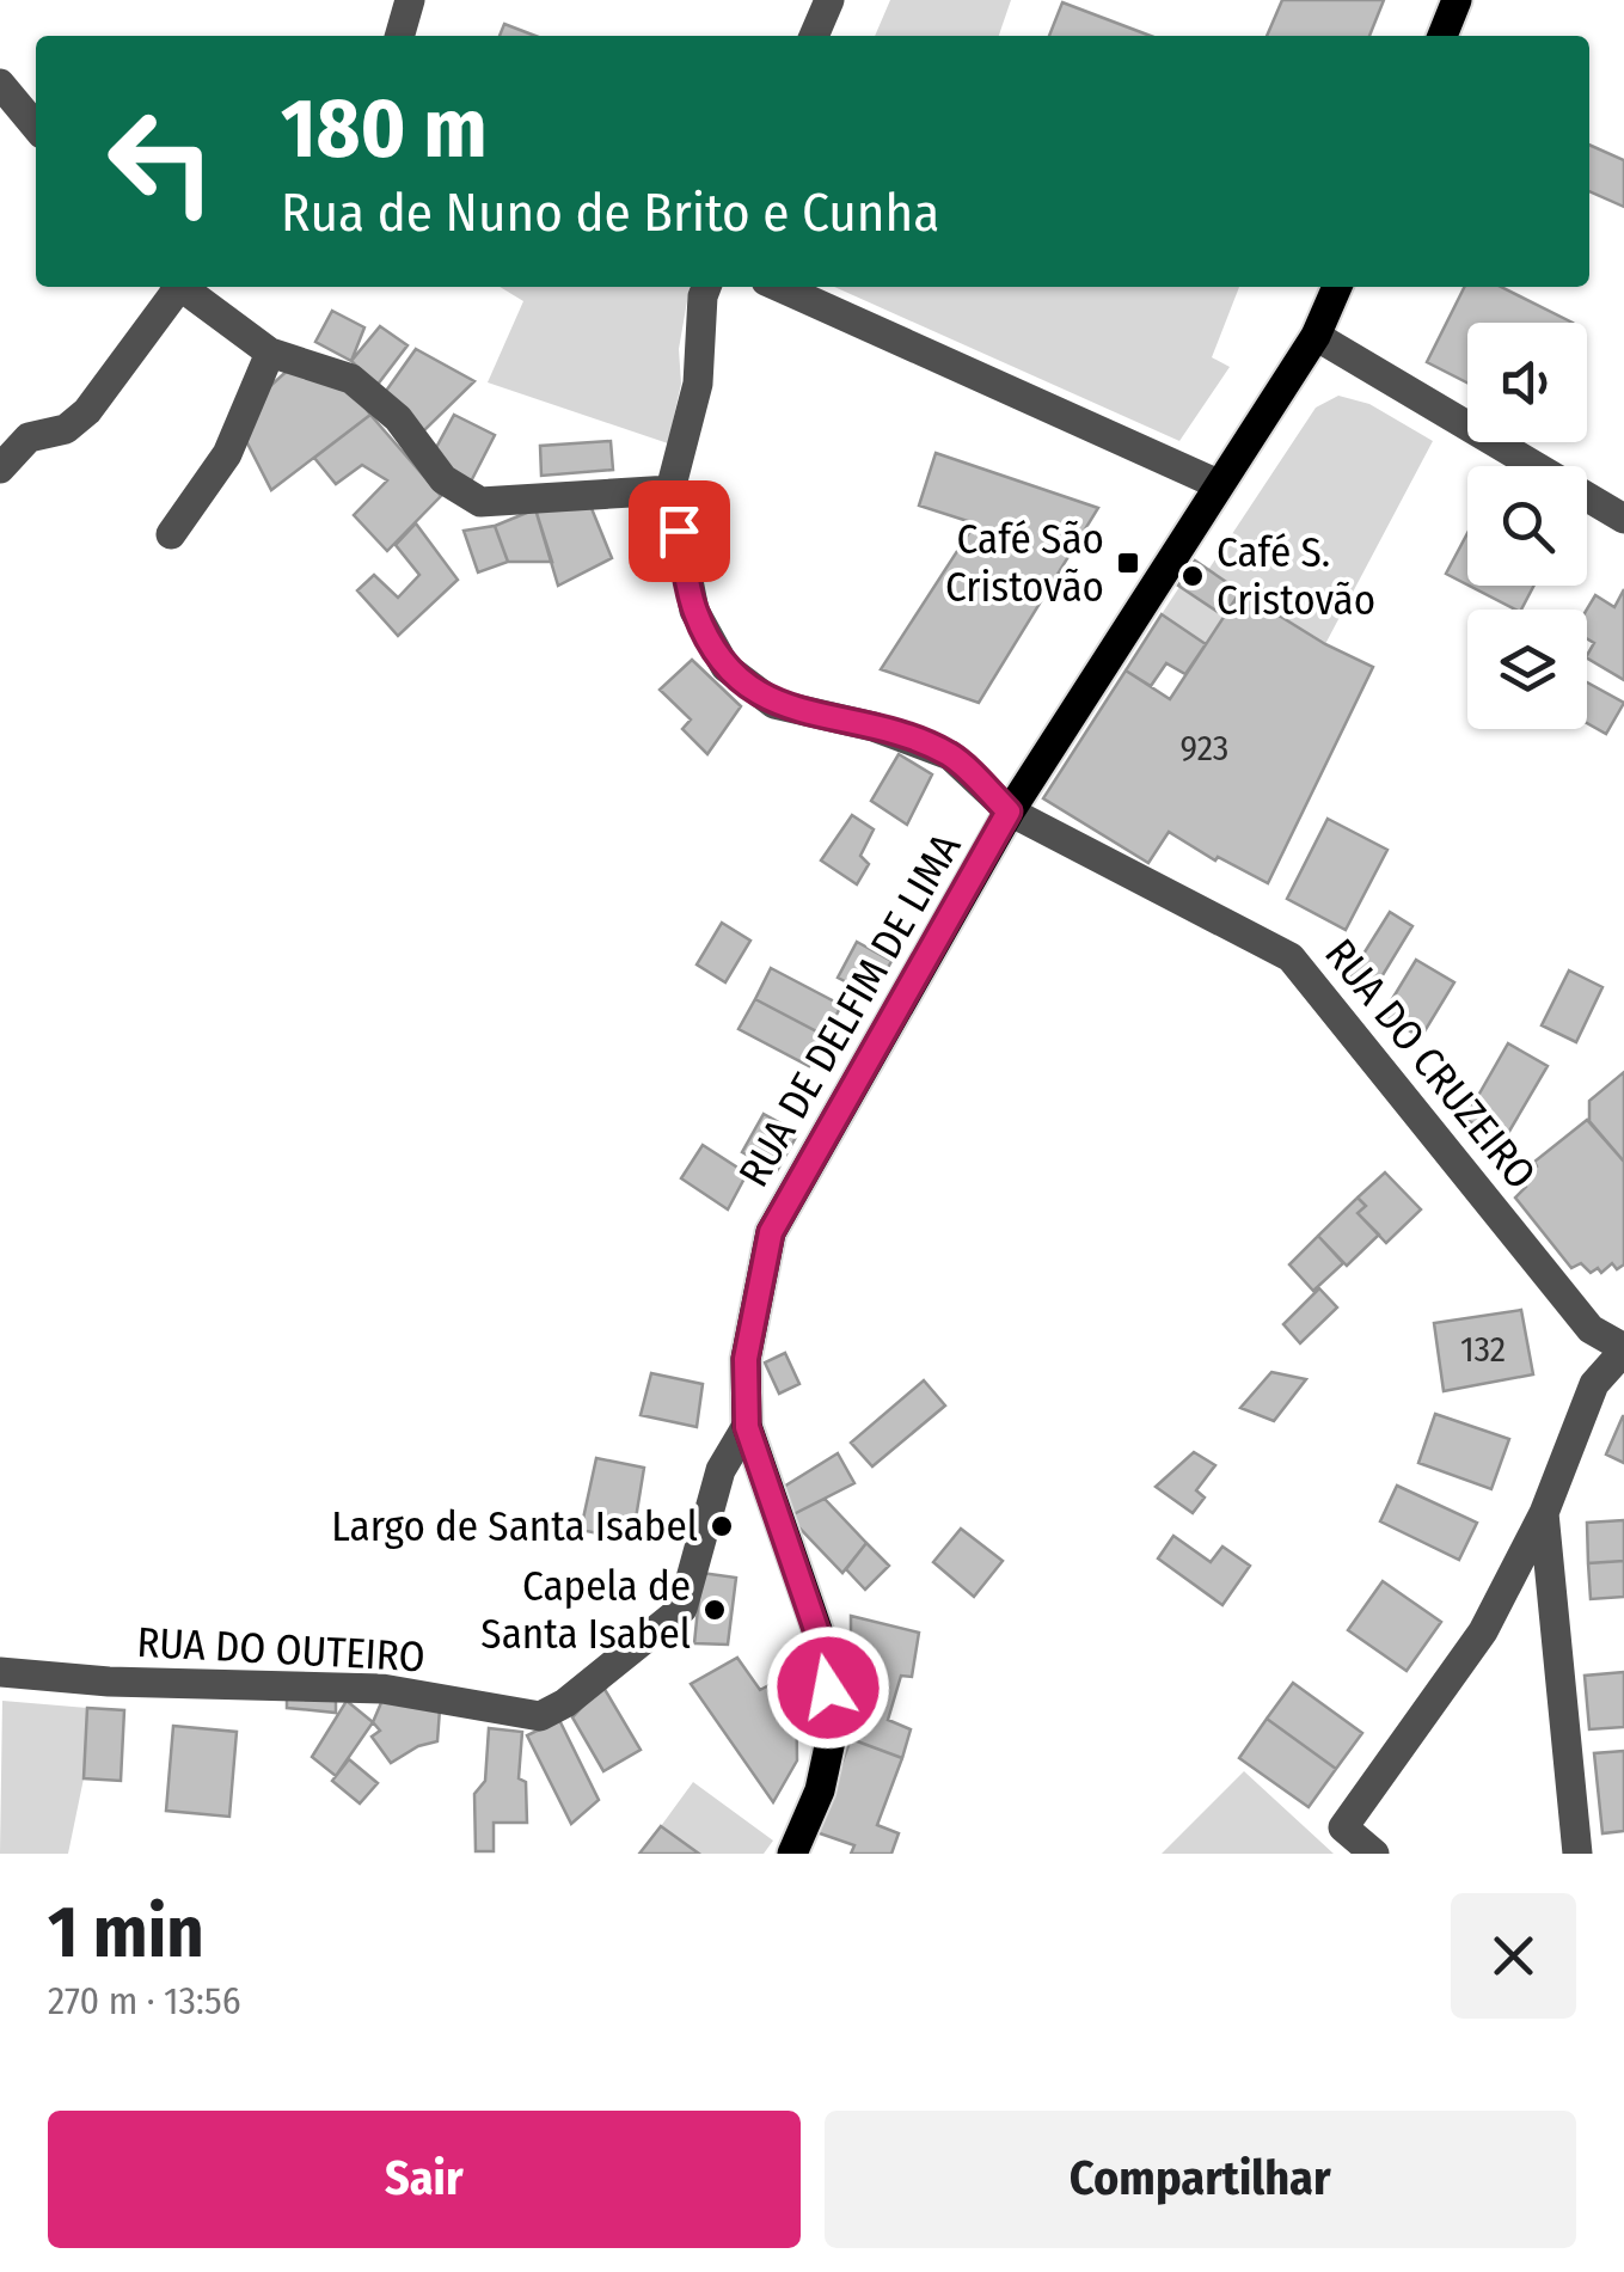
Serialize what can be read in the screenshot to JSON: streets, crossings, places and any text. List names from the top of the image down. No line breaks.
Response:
{"streets":{"main road":["RUA DE DELFIM DE LIMA"],"street":["RUA DO CRUZEIRO","RUA DO OUTEIRO"]},"crossings":[["RUA DE DELFIM DE LIMA","RUA DO CRUZEIRO"],["RUA DE DELFIM DE LIMA","RUA DO OUTEIRO"]],"places":{"transit":["Café São Cristovão"],"other":["Café S. Cristovão","Largo de Santa Isabel","Capela de Santa Isabel"]},"house_numbers":["923","132"],"page":{"turn":["180 m","Rua de Nuno de Brito e Cunha"],"heading":["1 min","270 m · 13:56"],"buttons":["Sair","Compartilhar"]}}
